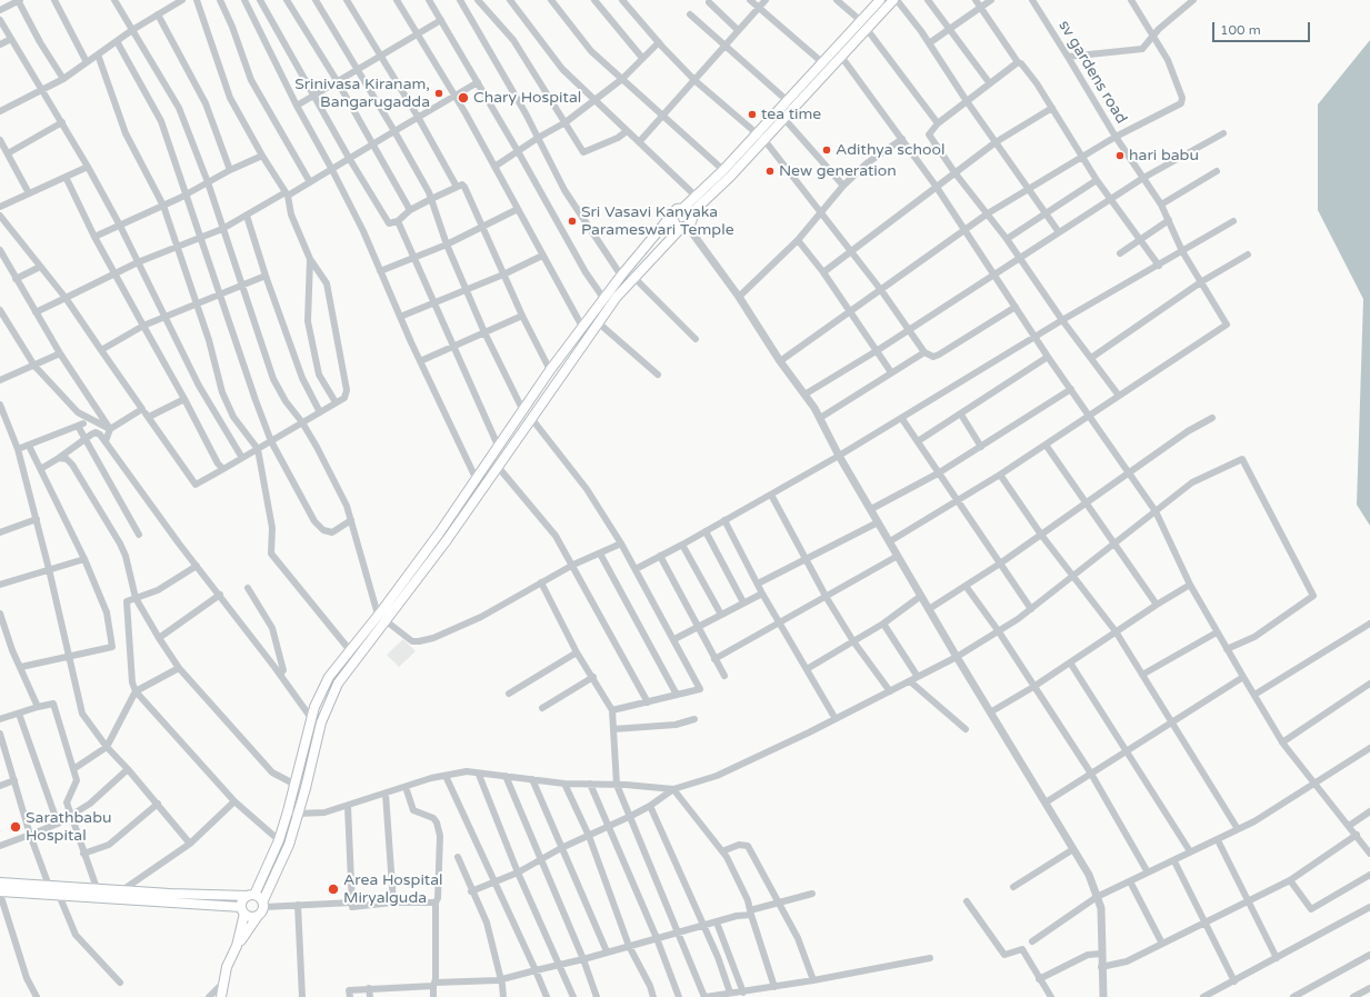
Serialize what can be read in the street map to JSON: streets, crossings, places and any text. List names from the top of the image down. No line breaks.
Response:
{"streets":{"street":["sv gardens road"]},"places":["Srinivasa Kiranam, Bangarugadda","Chary Hospital","tea time","Adithya school","hari babu","New generation","Sri Vasavi Kanyaka Parameswari Temple","Sarathbabu Hospital","Area Hospital Miryalguda"],"scale_bar":"100 m"}
